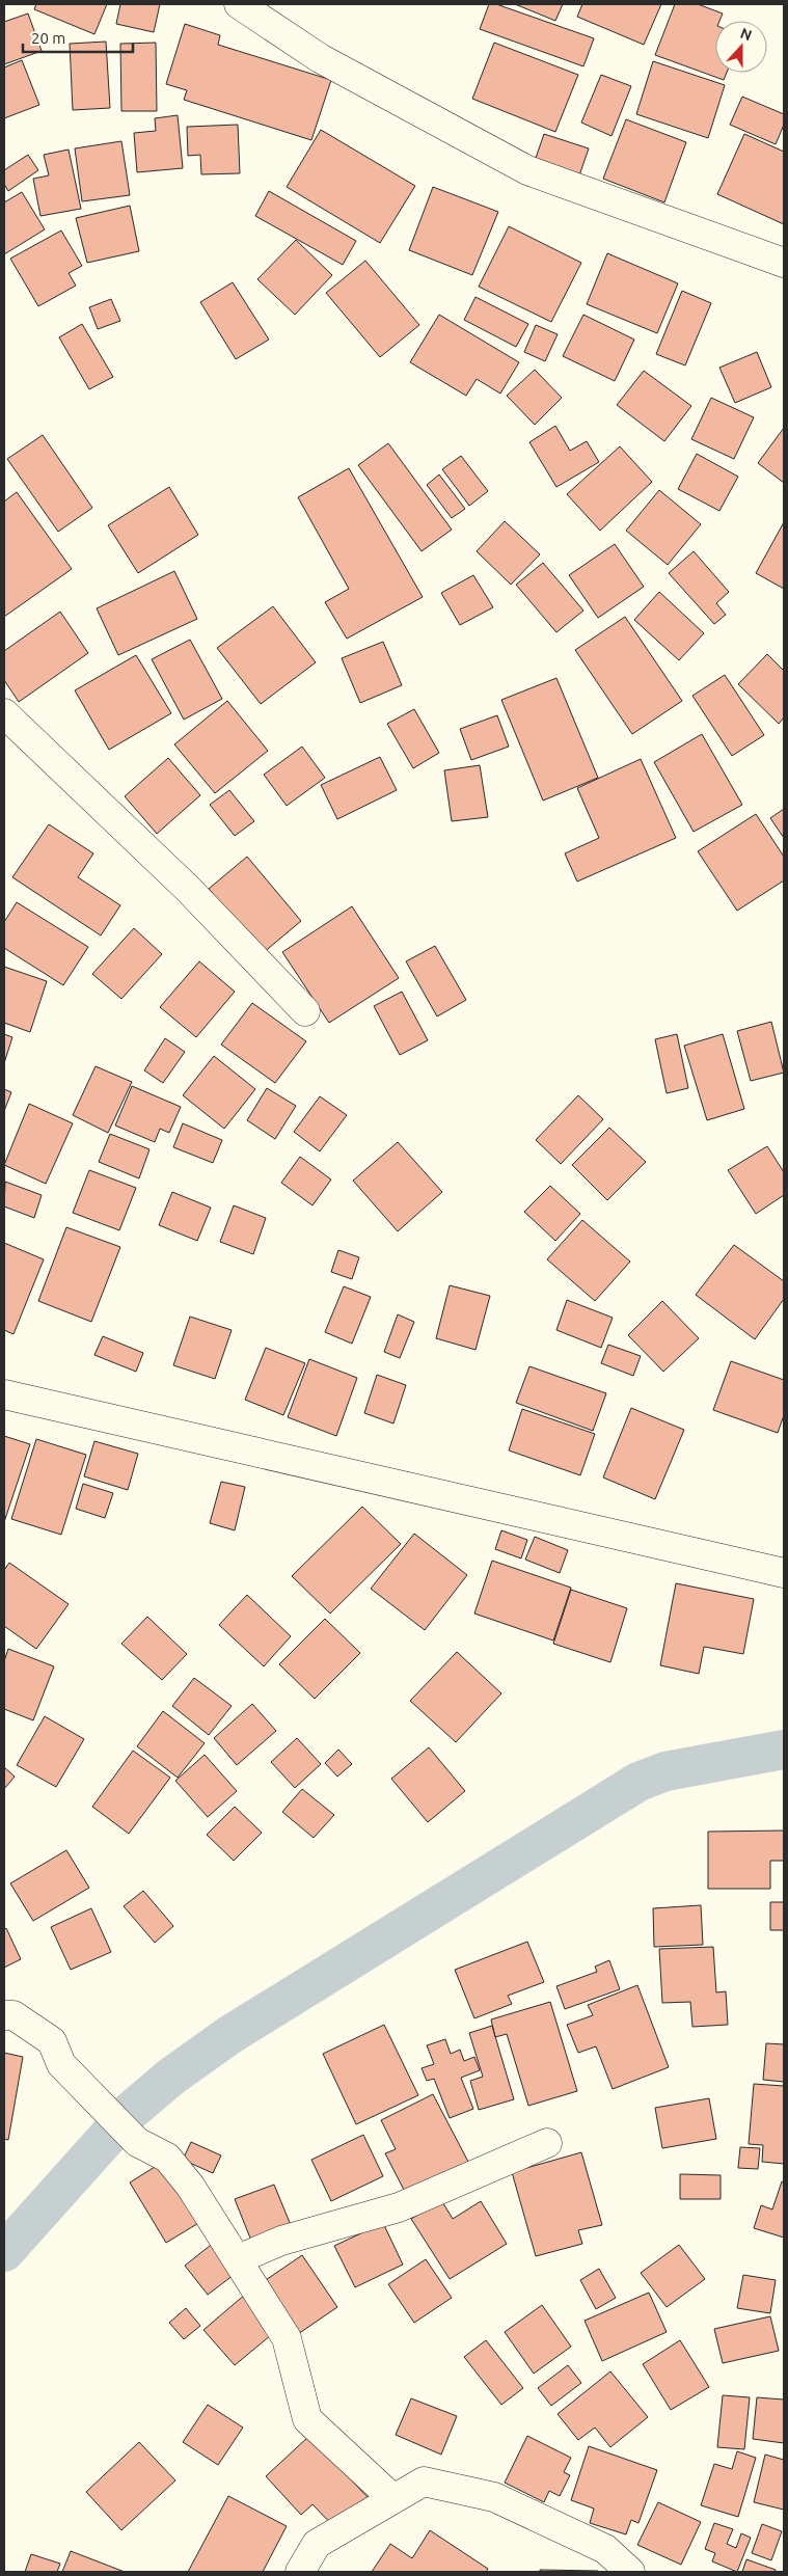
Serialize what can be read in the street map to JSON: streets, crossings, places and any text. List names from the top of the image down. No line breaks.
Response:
{"scale_bar":"20 m","north":"top"}
